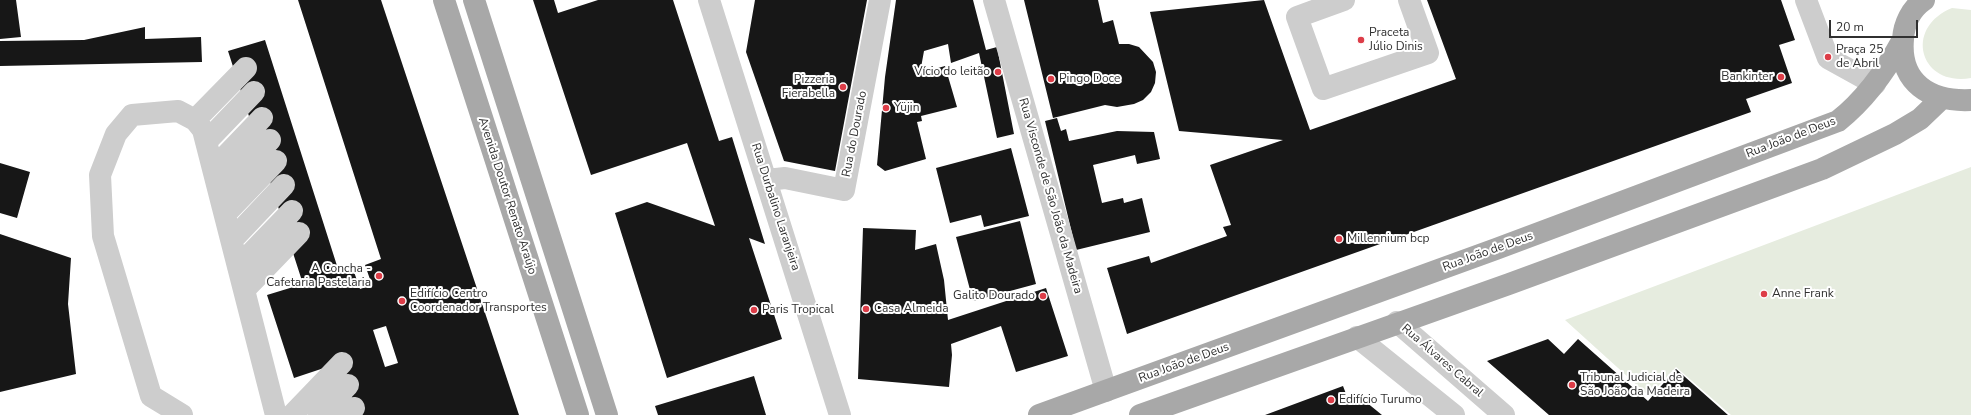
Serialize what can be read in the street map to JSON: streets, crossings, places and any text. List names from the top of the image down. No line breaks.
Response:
{"streets":{"main road":["Rua João de Deus","Avenida Doutor Renato Araújo"],"street":["Rua do Dourado","Rua Visconde de São João da Madeira","Rua Durbalino Laranjeira","Rua Álvares Cabral"]},"crossings":[["Rua do Dourado","Rua Durbalino Laranjeira"],["Rua João de Deus","Rua Visconde de São João da Madeira"]],"places":["Praceta Júlio Dinis","Praça 25 de Abril","Vício do leitão","Bankinter","Pingo Doce","Pizzeria Fierabella","Yüjin","Millennium bcp","A Concha - Cafetaria Pastelaria","Anne Frank","Galito Dourado","Edifício Centro Coordenador Transportes","Casa Almeida","Paris Tropical","Tribunal Judicial de São João da Madeira","Edifício Turumo"],"scale_bar":"20 m"}
